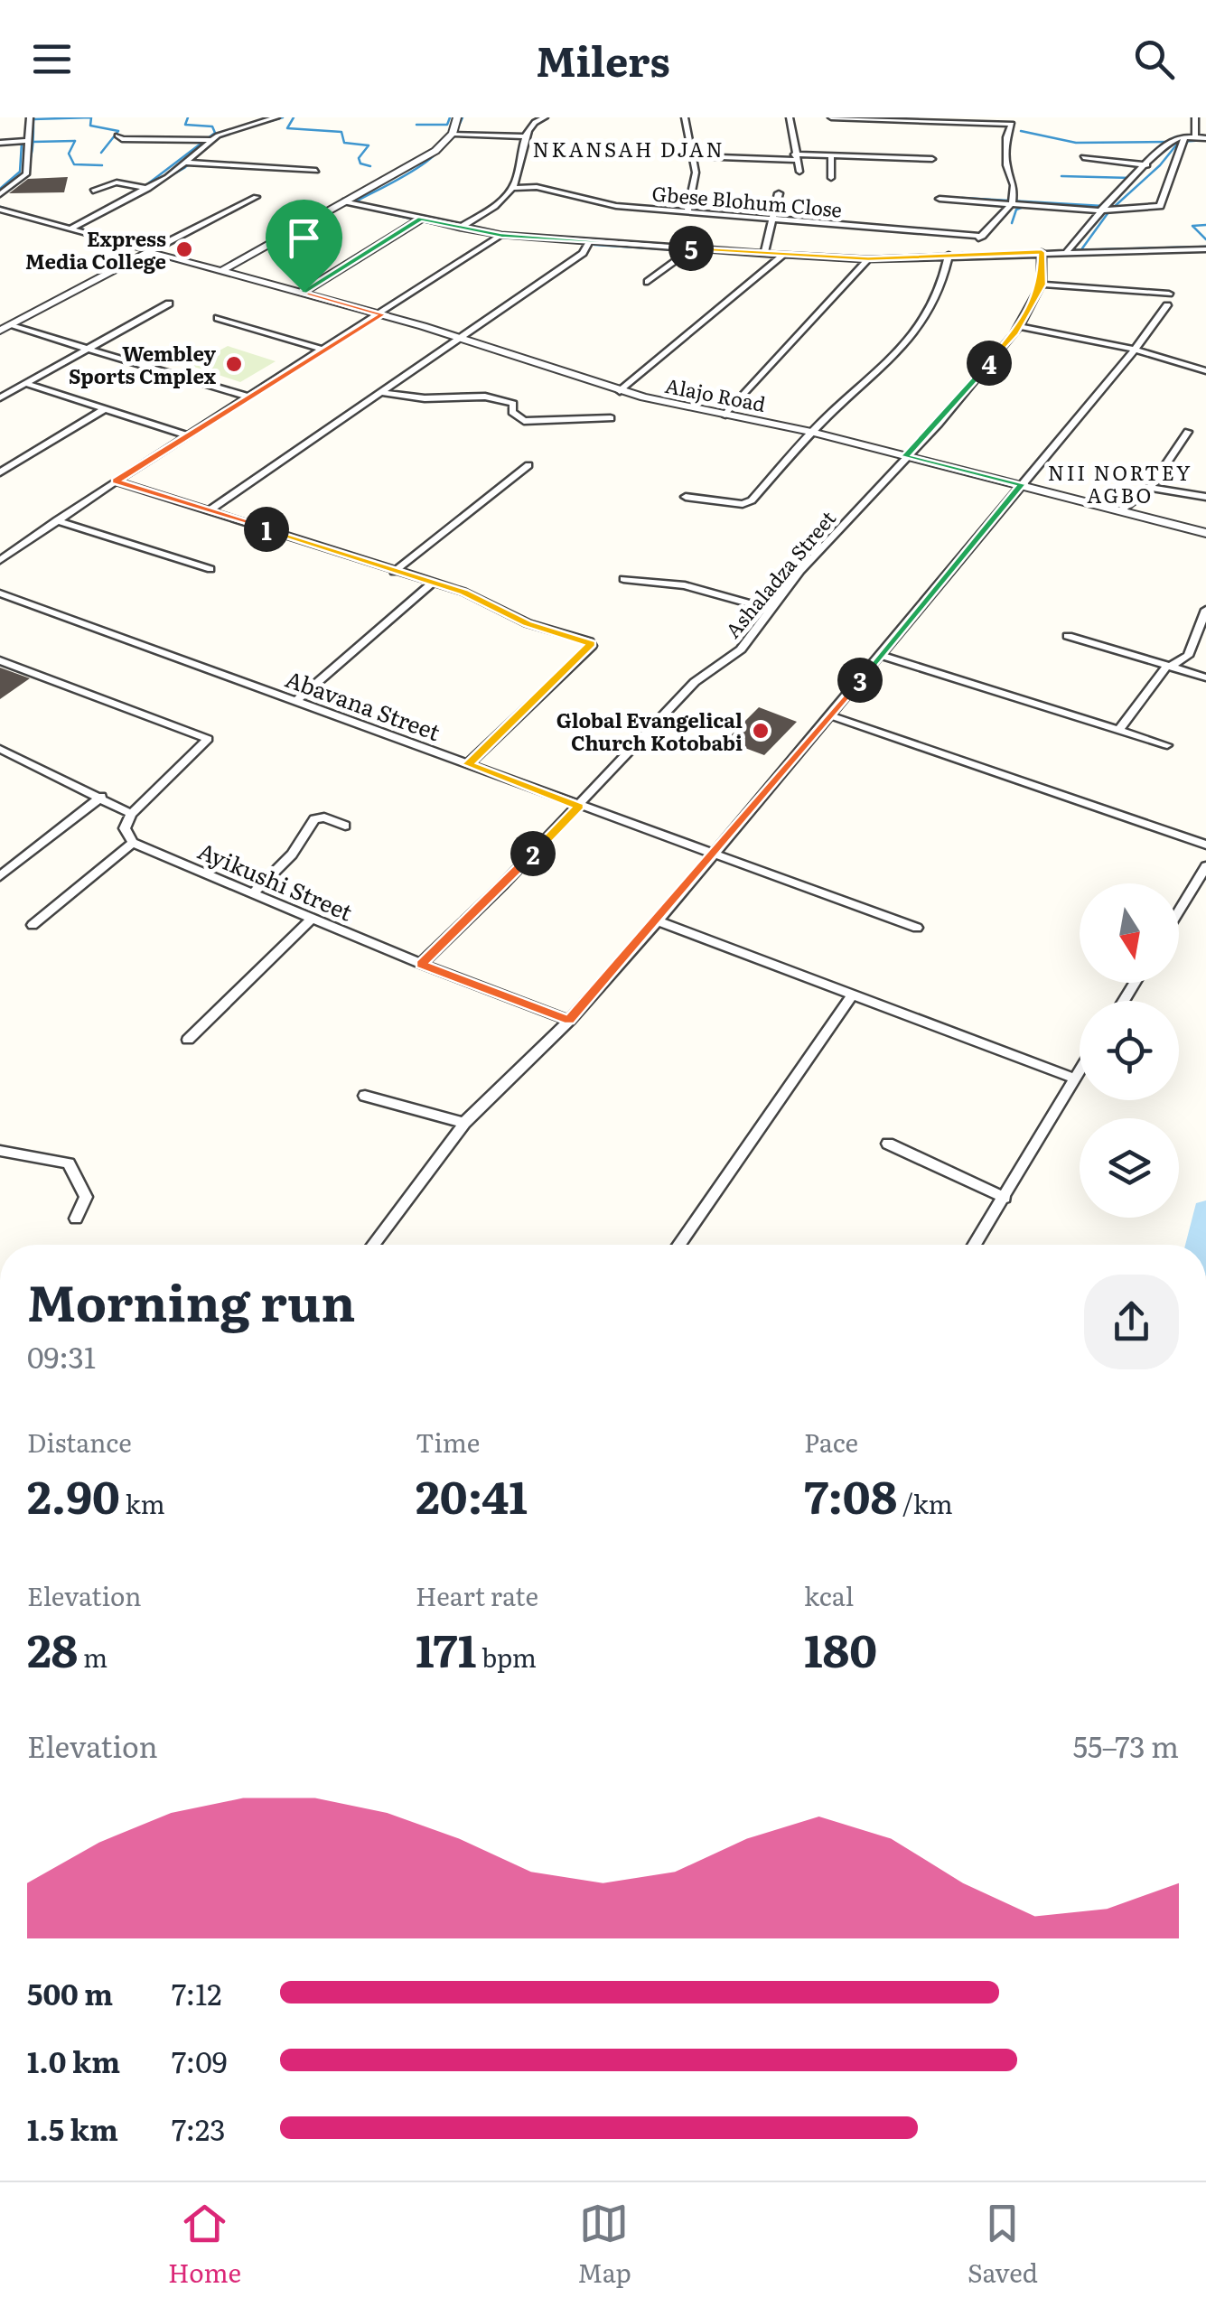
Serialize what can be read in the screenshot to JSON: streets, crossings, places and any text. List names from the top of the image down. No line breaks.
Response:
{"streets":{"street":["Gbese Blohum Close","Alajo Road","Ashaladza Street","Abavana Street","Ayikushi Street"]},"crossings":[["Alajo Road","Ashaladza Street"],["Ashaladza Street","Abavana Street"],["Ashaladza Street","Ayikushi Street"]],"districts":["NKANSAH DJAN","NII NORTEY AGBO"],"places":["Express Media College","Wembley Sports Cmplex","Global Evangelical Church Kotobabi"],"north":"bottom","page":{"header":"Milers","pins":["5","4","1","3","2"],"heading":["Morning run","09:31"],"stats":[["Distance","2.90 km"],["Time","20:41"],["Pace","7:08 /km"],["Elevation","28 m"],["Heart rate","171 bpm"],["kcal","180"]],"chart":["Elevation","55–73 m"],"list":[{"name":"500 m","note":"7:12"},{"name":"1.0 km","note":"7:09"},{"name":"1.5 km","note":"7:23"}],"tabs":["Home","Map","Saved"]}}
